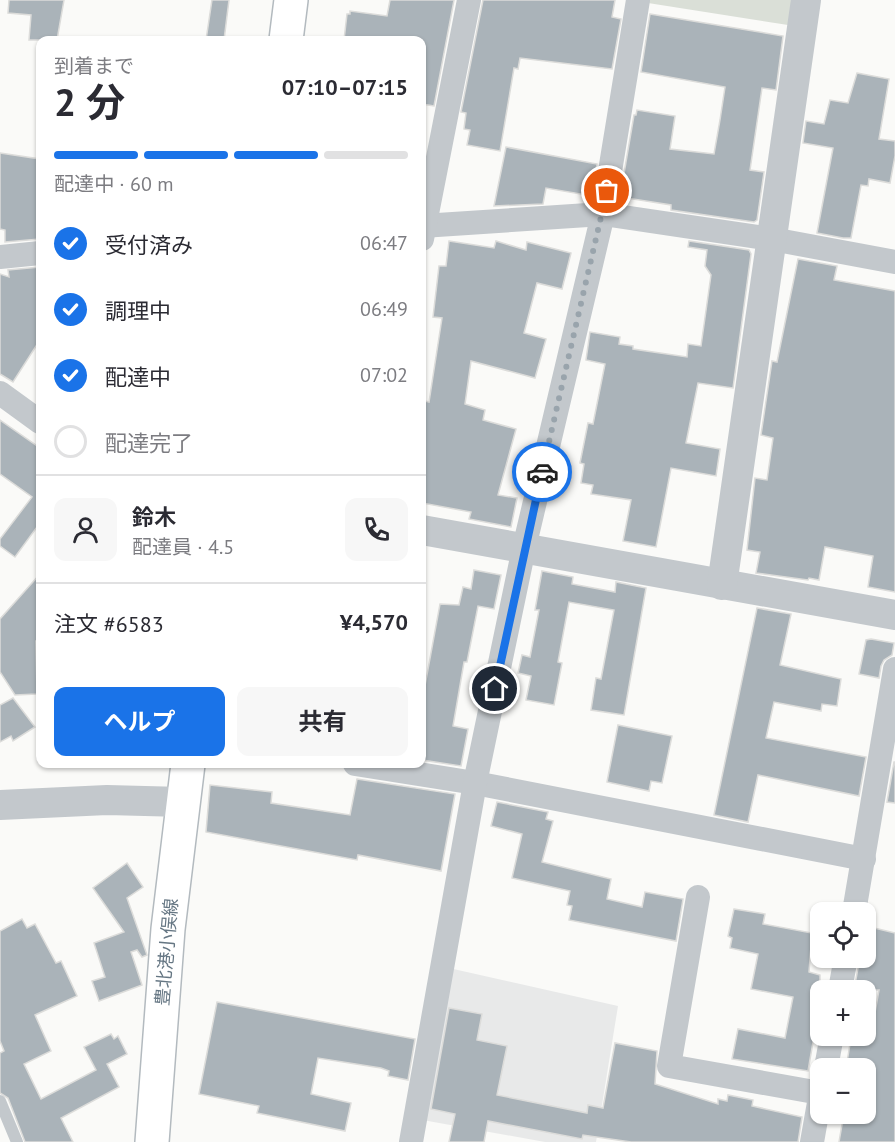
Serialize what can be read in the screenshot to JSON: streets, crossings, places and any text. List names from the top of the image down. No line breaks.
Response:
{"streets":{"main road":["豊北港小俣線"]},"page":{"heading":["2 分","到着まで","07:10–07:15"],"panel":["鈴木","配達員 · 4.5","注文 #6583","¥4,570"],"bar":"配達中 · 60 m","list":[["受付済み","06:47"],["調理中","06:49"],["配達中","07:02"],"配達完了"],"buttons":["ヘルプ","共有"],"map_buttons":["+","−"]}}
